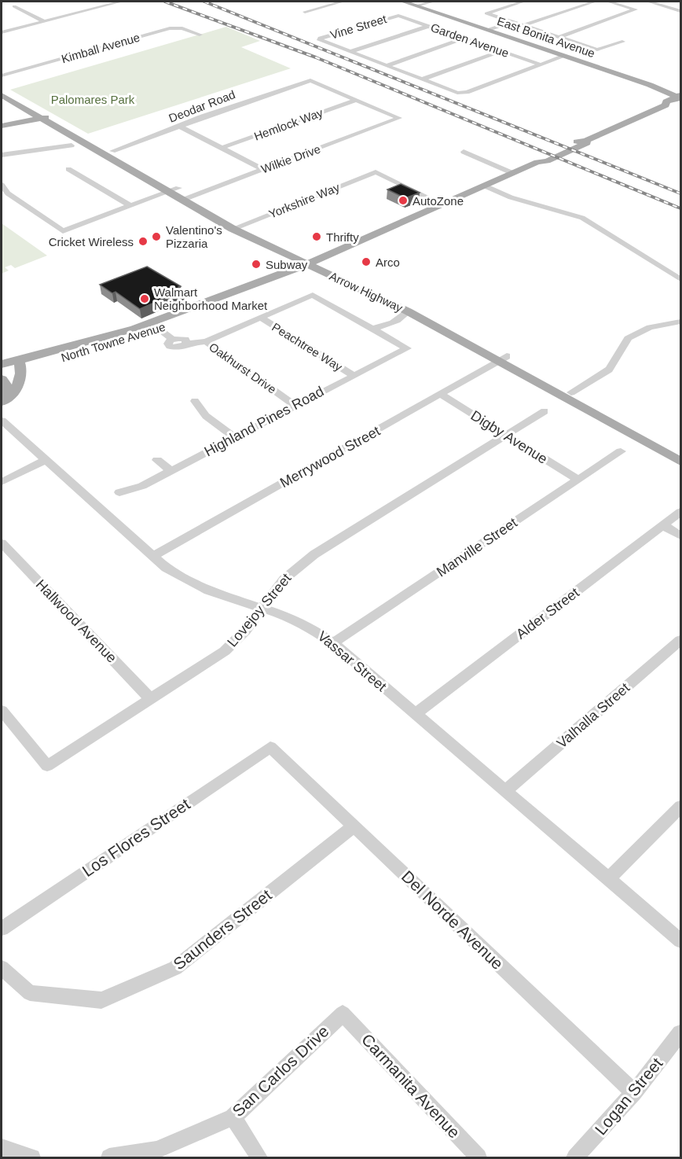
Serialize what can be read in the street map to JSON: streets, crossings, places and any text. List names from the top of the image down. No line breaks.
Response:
{"streets":{"main road":["East Bonita Avenue","Arrow Highway","North Towne Avenue"],"street":["Vine Street","Garden Avenue","Kimball Avenue","Deodar Road","Hemlock Way","Wilkie Drive","Yorkshire Way","Peachtree Way","Oakhurst Drive","Highland Pines Road","Digby Avenue","Merrywood Street","Manville Street","Lovejoy Street","Alder Street","Hallwood Avenue","Vassar Street","Valhalla Street","Los Flores Street","Del Norde Avenue","Saunders Street","San Carlos Drive","Carmanita Avenue","Logan Street"]},"crossings":[["Vine Street","Garden Avenue"],["East Bonita Avenue","North Towne Avenue"],["Deodar Road","Hemlock Way"],["Deodar Road","Wilkie Drive"],["Deodar Road","Arrow Highway"],["Hemlock Way","Wilkie Drive"],["Wilkie Drive","Arrow Highway"],["Yorkshire Way","Arrow Highway"],["Yorkshire Way","North Towne Avenue"],["Arrow Highway","North Towne Avenue"],["Arrow Highway","Merrywood Street"],["North Towne Avenue","Oakhurst Drive"],["Peachtree Way","Highland Pines Road"],["Oakhurst Drive","Highland Pines Road"],["Digby Avenue","Merrywood Street"],["Digby Avenue","Manville Street"],["Digby Avenue","Lovejoy Street"],["Merrywood Street","Vassar Street"],["Manville Street","Vassar Street"],["Lovejoy Street","Hallwood Avenue"],["Lovejoy Street","Vassar Street"],["Alder Street","Vassar Street"],["Vassar Street","Valhalla Street"],["Los Flores Street","Del Norde Avenue"],["Del Norde Avenue","Saunders Street"],["Del Norde Avenue","Logan Street"],["San Carlos Drive","Carmanita Avenue"]],"parks":["Palomares Park"],"places":["AutoZone","Valentino's Pizzaria","Thrifty","Cricket Wireless","Arco","Subway","Walmart Neighborhood Market"]}
